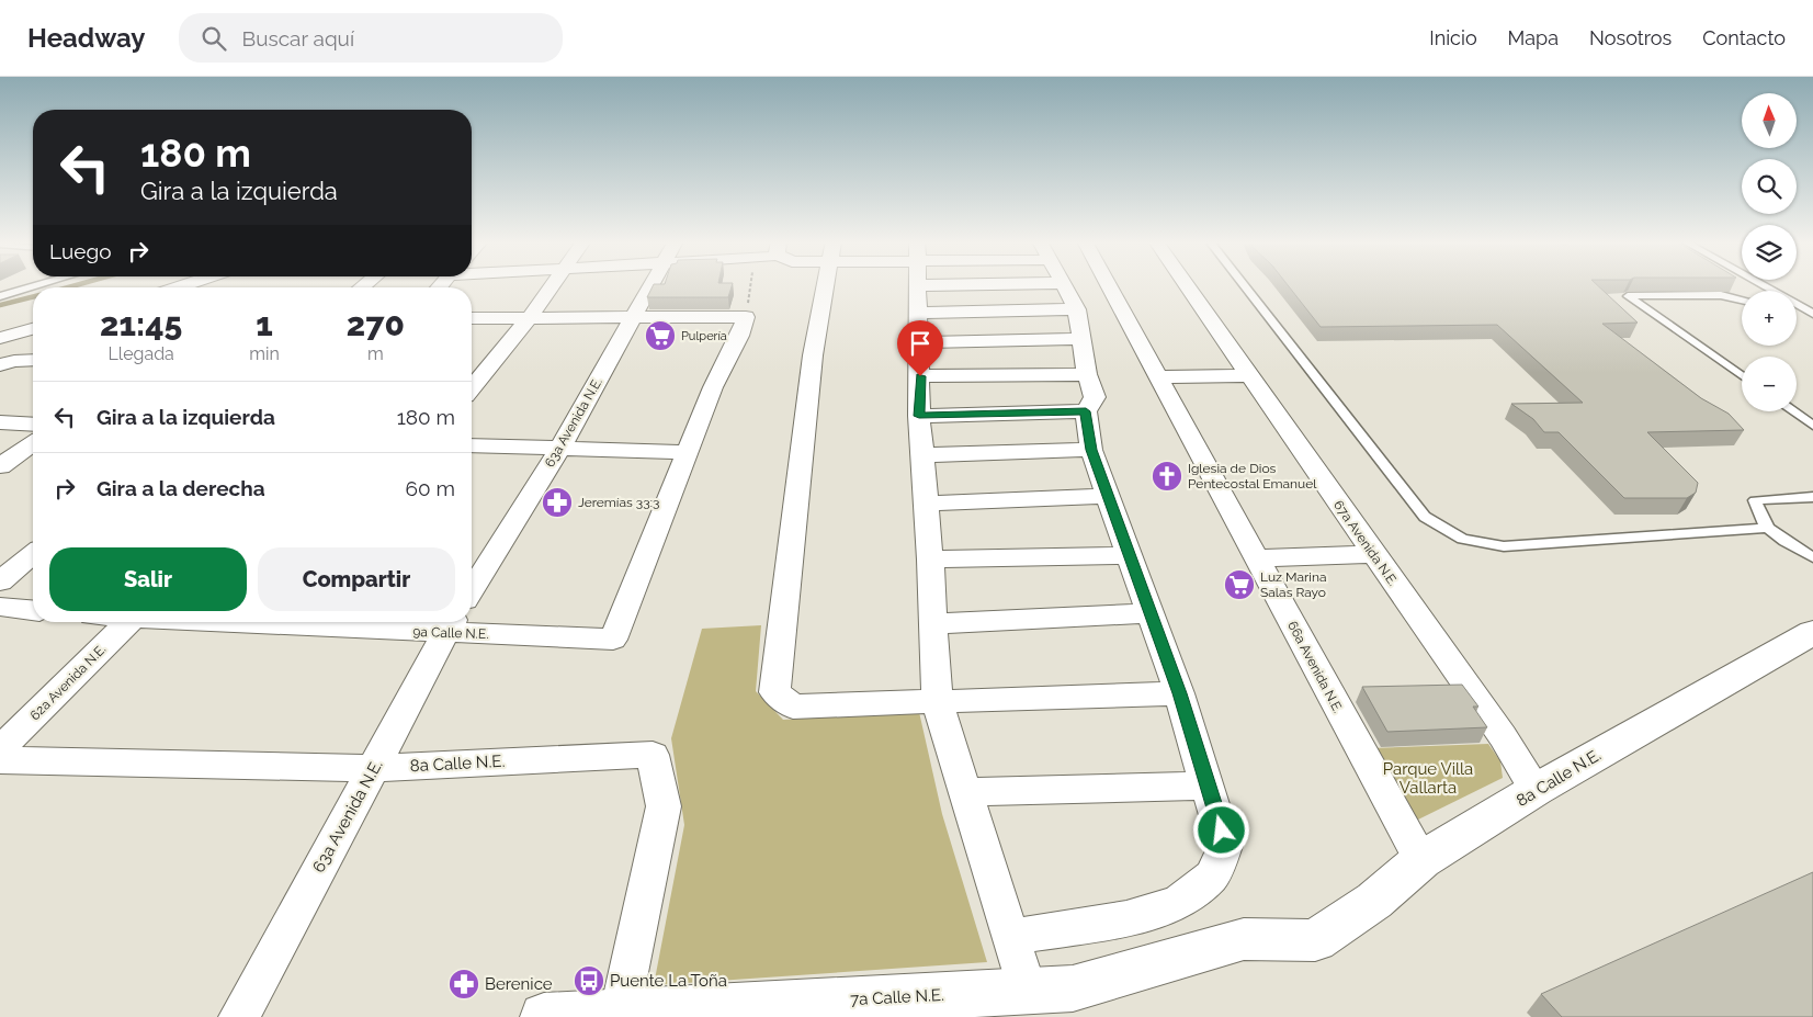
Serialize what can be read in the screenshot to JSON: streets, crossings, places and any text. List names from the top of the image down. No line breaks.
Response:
{"streets":{"street":["63a Avenida N.E.","67a Avenida N.E.","9a Calle N.E.","66a Avenida N.E.","62a Avenida N.E.","8a Calle N.E.","7a Calle N.E."]},"crossings":[["63a Avenida N.E.","9a Calle N.E."],["63a Avenida N.E.","8a Calle N.E."],["67a Avenida N.E.","8a Calle N.E."],["66a Avenida N.E.","8a Calle N.E."],["8a Calle N.E.","7a Calle N.E."]],"parks":["Parque Villa Vallarta"],"places":{"supermarket":["Pulpería","Luz Marina Salas Rayo"],"church":["Iglesia de Dios Pentecostal Emanuel"],"pharmacy":["Jeremías 33:3","Berenice"],"bus stop":["Puente La Toña"]},"north":"top","page":{"header":"Headway","search":"Buscar aquí","nav":["Inicio","Mapa","Nosotros","Contacto"],"map_buttons":["+","−"],"turn":["180 m","Gira a la izquierda"],"then":"Luego","eta":["21:45","Llegada","1","min","270","m"],"list":[{"name":"Gira a la izquierda","value":"180 m"},{"name":"Gira a la derecha","value":"60 m"}],"buttons":["Salir","Compartir"]}}
